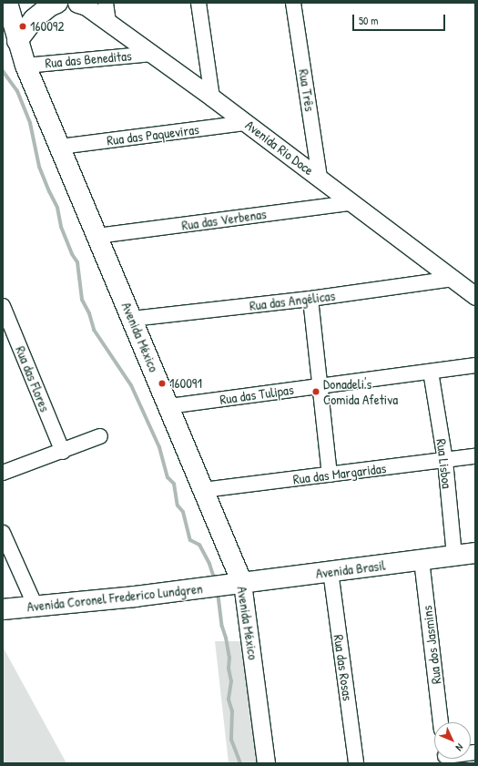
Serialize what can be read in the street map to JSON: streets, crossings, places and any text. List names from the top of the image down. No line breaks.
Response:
{"streets":{"main road":["Avenida México","Avenida Brasil","Avenida Coronel Frederico Lundgren"],"street":["Rua das Beneditas","Rua Três","Rua das Paqueviras","Avenida Rio Doce","Rua das Verbenas","Rua das Angélicas","Rua das Flores","Rua das Tulipas","Rua Lisboa","Rua das Margaridas","Rua dos Jasmins","Rua das Rosas"]},"crossings":[["Rua das Beneditas","Avenida Rio Doce"],["Rua das Beneditas","Avenida México"],["Rua Três","Avenida Rio Doce"],["Rua das Paqueviras","Avenida Rio Doce"],["Rua das Paqueviras","Avenida México"],["Avenida Rio Doce","Rua das Verbenas"],["Avenida Rio Doce","Rua das Angélicas"],["Rua das Verbenas","Avenida México"],["Rua das Angélicas","Avenida México"],["Avenida México","Rua das Tulipas"],["Avenida México","Rua das Margaridas"],["Avenida México","Avenida Brasil"],["Avenida México","Avenida Coronel Frederico Lundgren"],["Rua das Tulipas","Rua Lisboa"],["Rua Lisboa","Rua das Margaridas"],["Rua Lisboa","Avenida Brasil"],["Avenida Brasil","Avenida Coronel Frederico Lundgren"],["Avenida Brasil","Rua dos Jasmins"],["Avenida Brasil","Rua das Rosas"]],"places":["160092","160091","Donadeli's Comida Afetiva"],"scale_bar":"50 m","north":"bottom right"}
